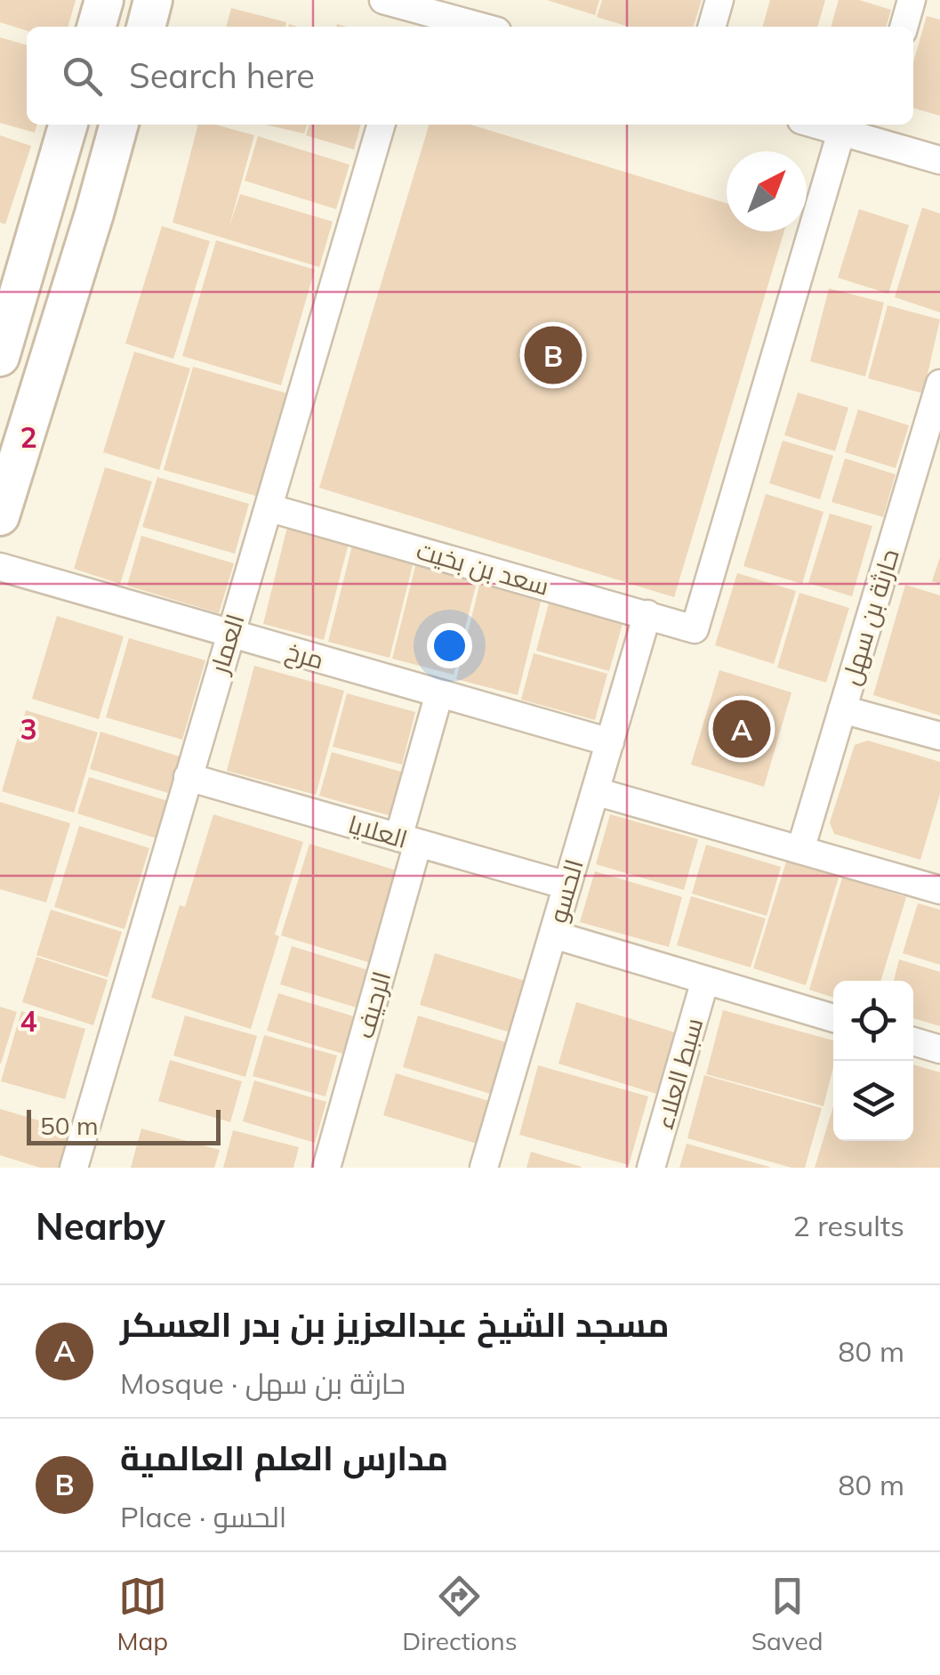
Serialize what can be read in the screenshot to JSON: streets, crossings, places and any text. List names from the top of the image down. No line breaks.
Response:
{"streets":{"street":["سعد بن بخيت","حارثة بن سهل","العمار","مرخ","العلايا","الحسو","الرحيف","سبط العلاء"]},"crossings":[["سعد بن بخيت","العمار"],["سعد بن بخيت","الحسو"],["العمار","مرخ"],["العمار","العلايا"],["مرخ","الحسو"],["مرخ","الرحيف"],["العلايا","الحسو"],["العلايا","الرحيف"]],"scale_bar":"50 m","north":"top right","page":{"search":"Search here","pins":["B","A"],"scale":"50 m","heading":["Nearby","2 results"],"list":[{"mark":"A","name":"مسجد الشيخ عبدالعزيز بن بدر العسكر","note":"Mosque · حارثة بن سهل","value":"80 m"},{"mark":"B","name":"مدارس العلم العالمية","note":"Place · الحسو","value":"80 m"}],"nav":["Map","Directions","Saved"]},"grid":{"rows":["2","3","4"]}}
